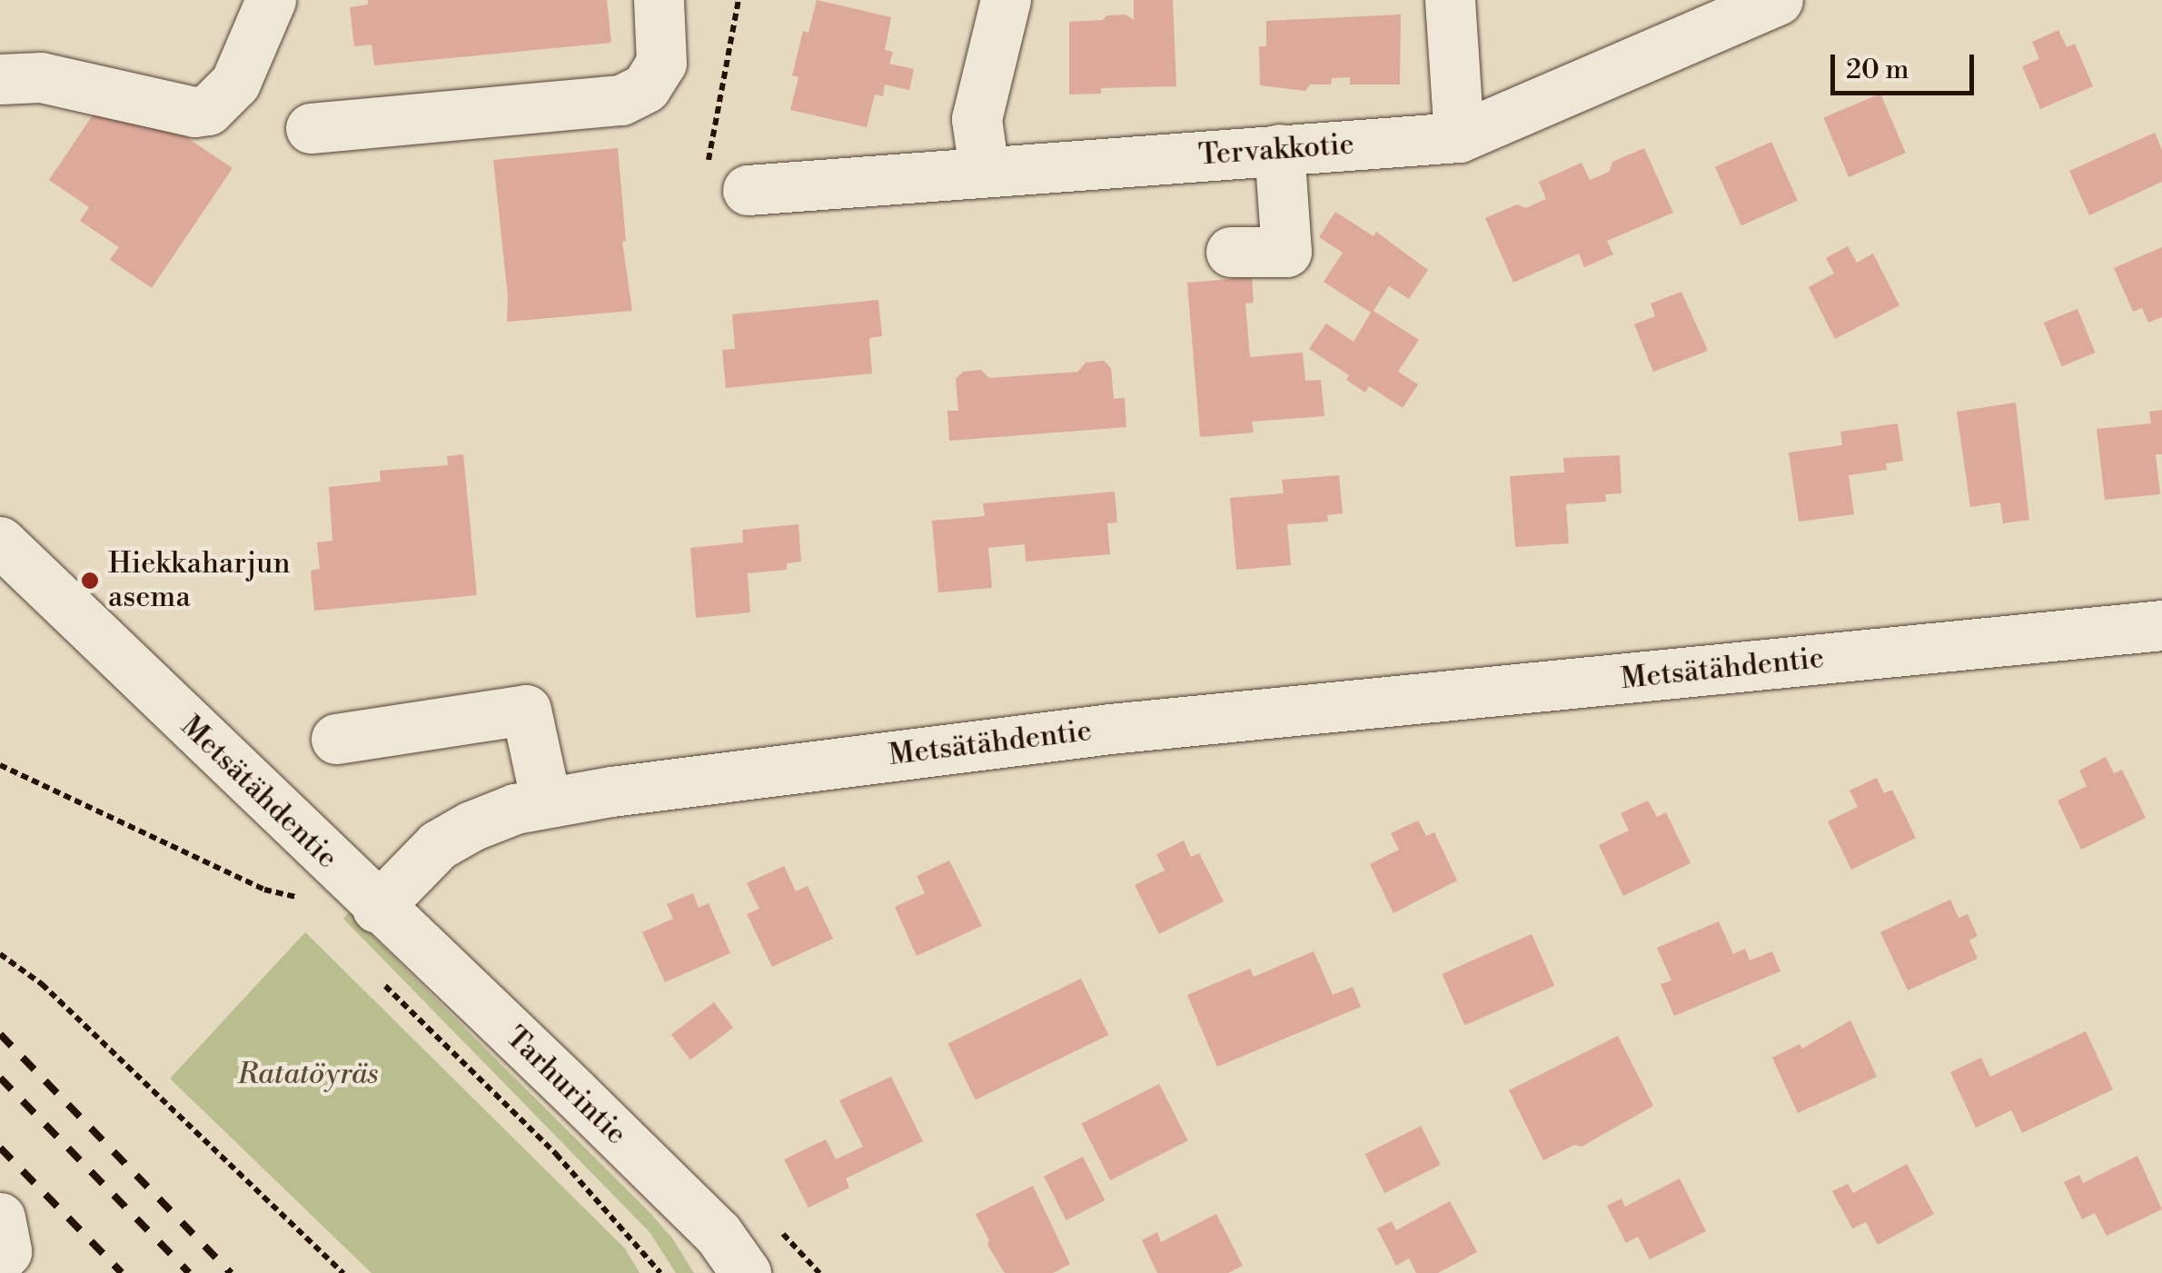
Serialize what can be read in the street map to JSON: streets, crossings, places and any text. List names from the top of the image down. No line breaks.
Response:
{"streets":{"street":["Tervakkotie","Metsätähdentie","Tarhurintie"]},"crossings":[["Metsätähdentie","Tarhurintie"]],"parks":["Ratatöyräs"],"places":["Hiekkaharjun asema"],"scale_bar":"20 m"}
